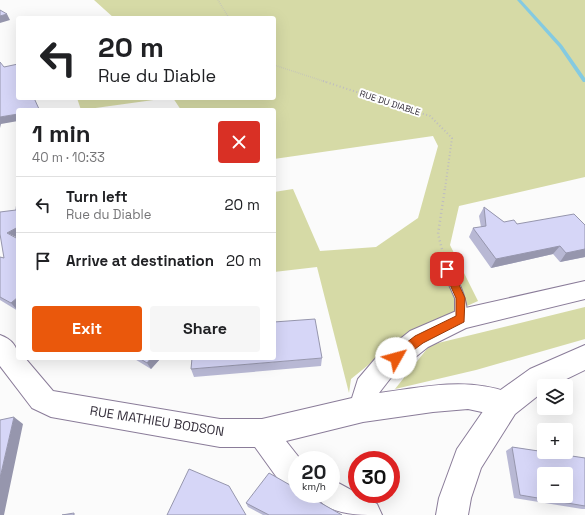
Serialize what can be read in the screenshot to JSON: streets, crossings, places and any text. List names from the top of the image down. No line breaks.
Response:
{"streets":{"street":["RUE MATHIEU BODSON"],"path":["RUE DU DIABLE"]},"page":{"turn":["20 m","Rue du Diable"],"heading":["1 min","40 m · 10:33"],"list":[{"name":"Turn left","note":"Rue du Diable","value":"20 m"},{"name":"Arrive at destination","value":"20 m"}],"buttons":["Exit","Share"],"map_buttons":["+","−"],"speed":"20 km/h","limit":"30"}}
